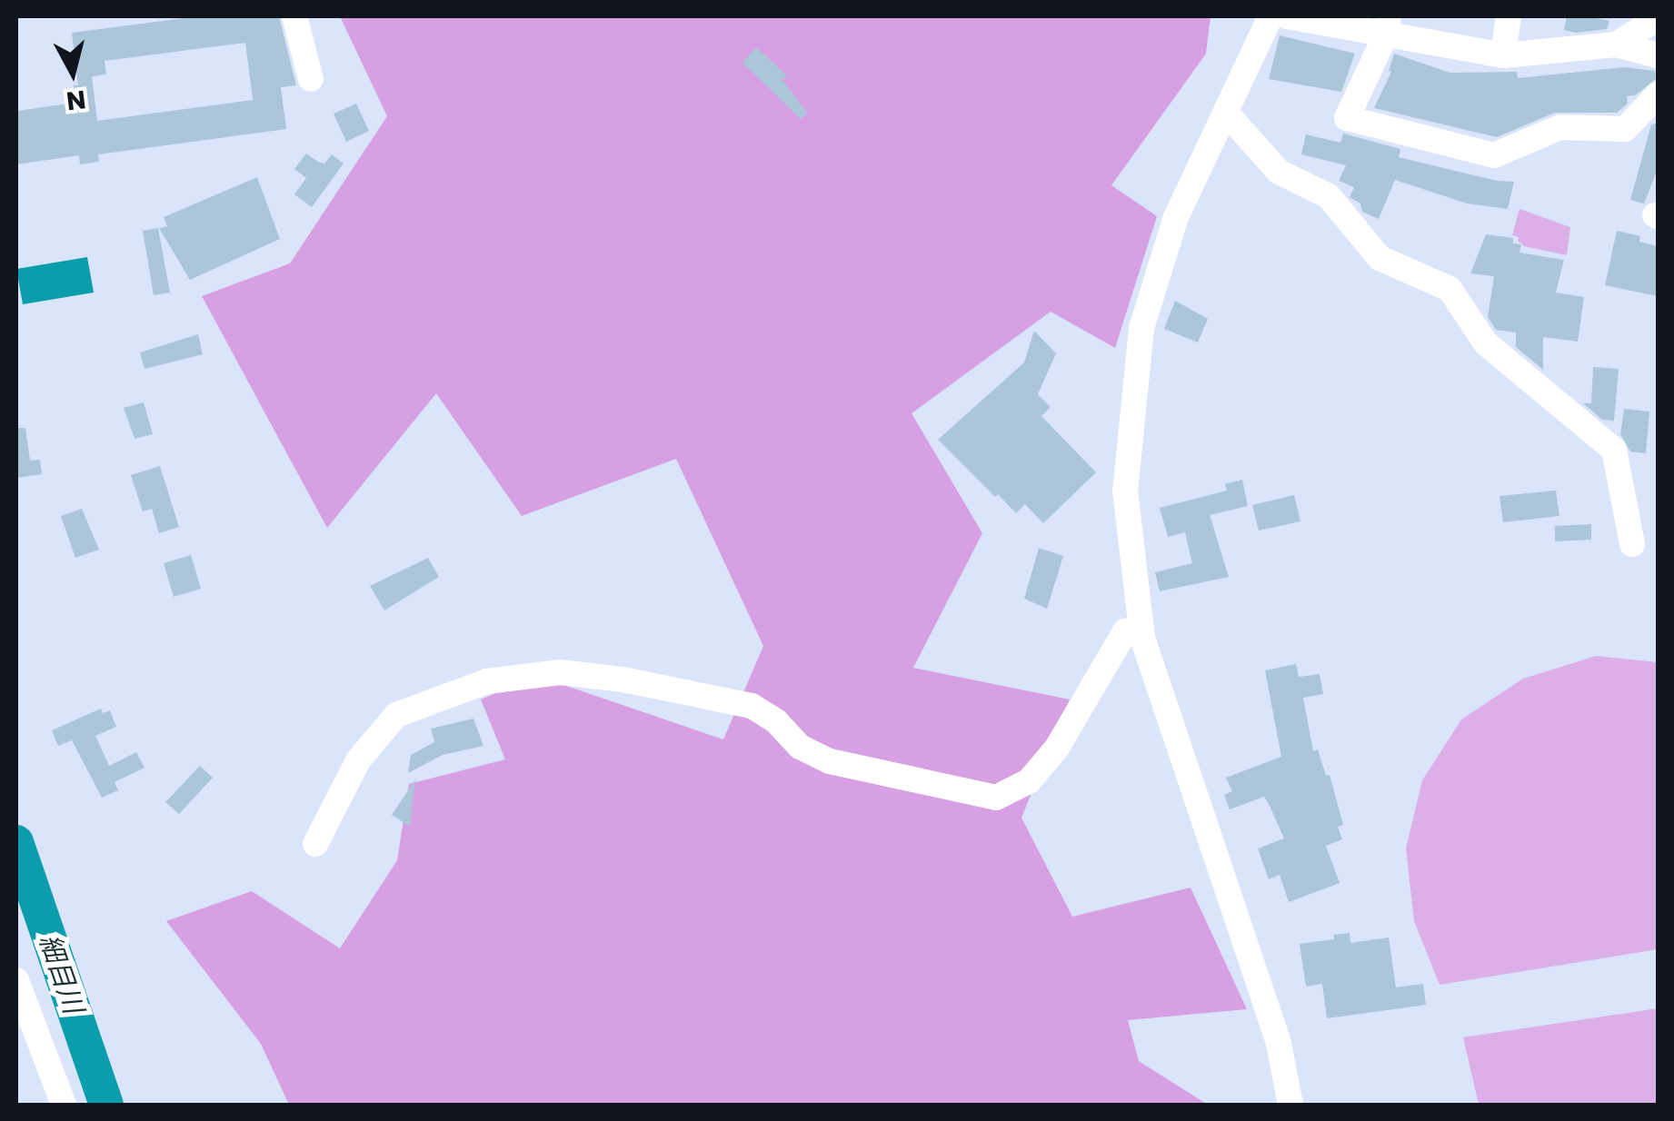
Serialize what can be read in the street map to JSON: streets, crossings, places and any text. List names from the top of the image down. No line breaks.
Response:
{"water":["細目川"],"north":"bottom"}
